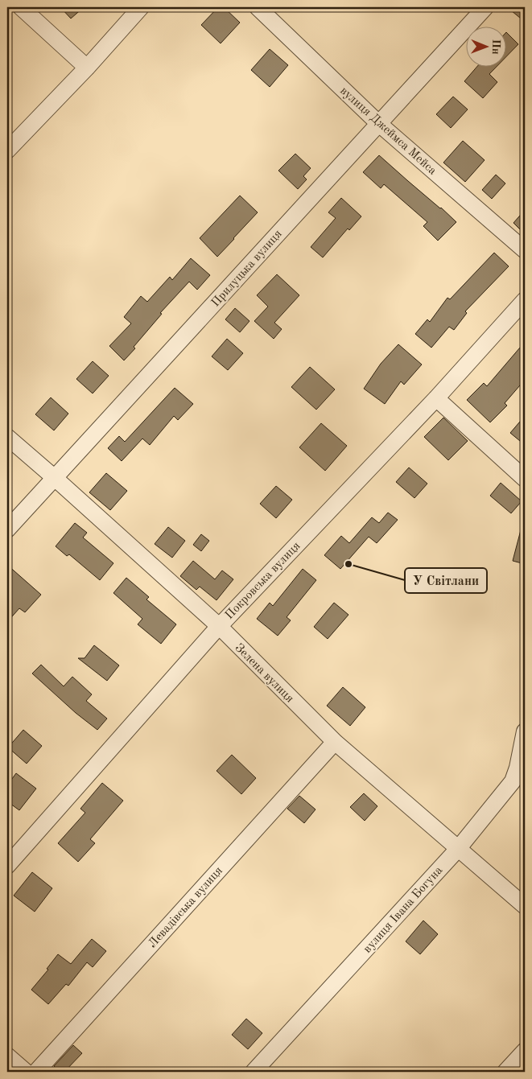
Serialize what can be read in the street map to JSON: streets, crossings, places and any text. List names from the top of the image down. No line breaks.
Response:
{"streets":{"street":["вулиця Джеймса Мейса","Прилуцька вулиця","Покровська вулиця","Зелена вулиця","Левадівська вулиця","вулиця Івана Богуна"]},"crossings":[["вулиця Джеймса Мейса","Прилуцька вулиця"],["Прилуцька вулиця","Зелена вулиця"],["Покровська вулиця","Зелена вулиця"],["Зелена вулиця","Левадівська вулиця"],["Зелена вулиця","вулиця Івана Богуна"]],"places":["У Світлани"],"north":"right"}
